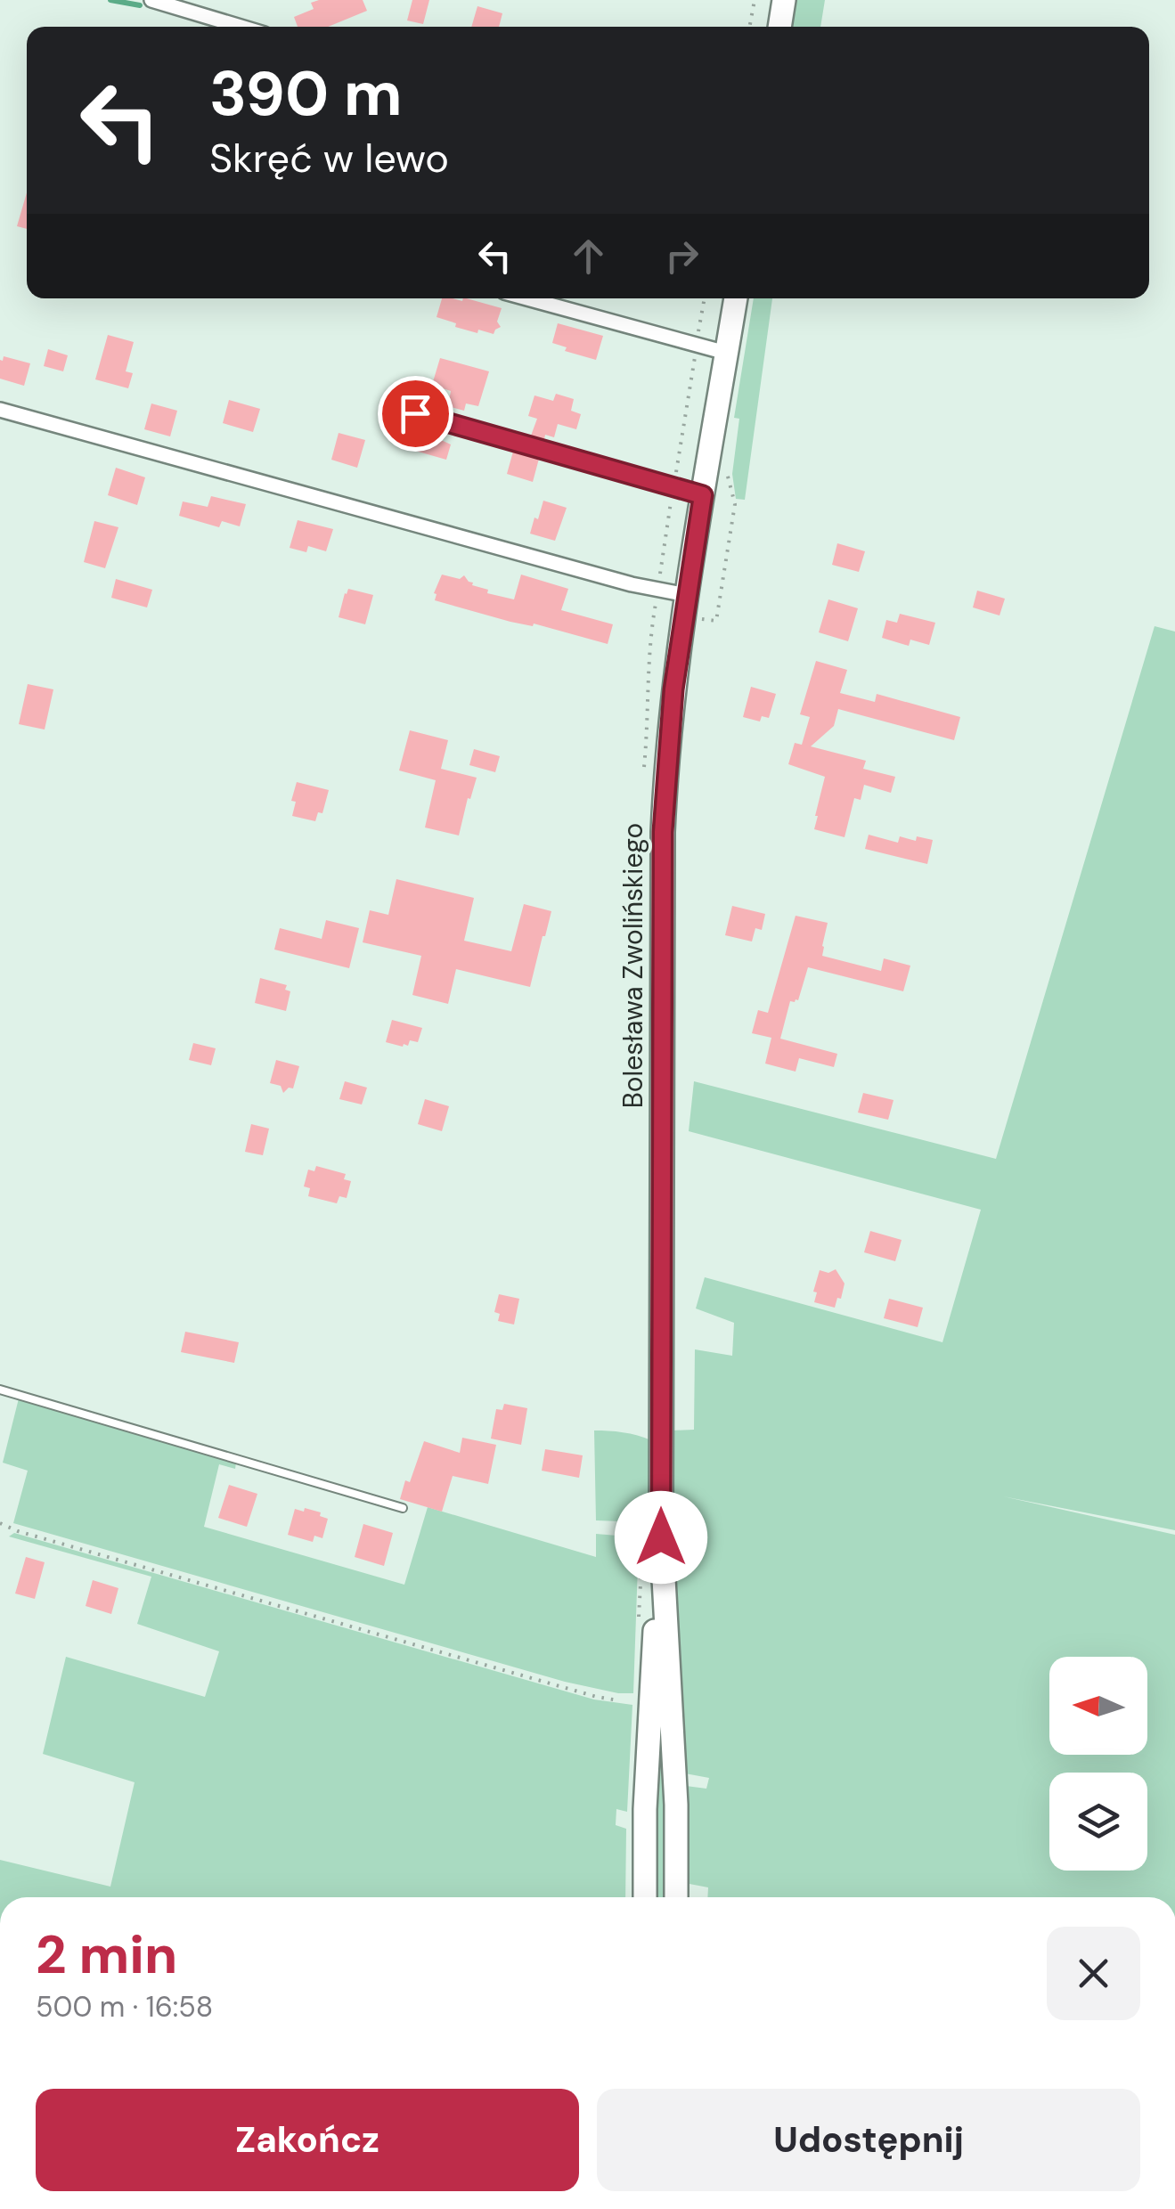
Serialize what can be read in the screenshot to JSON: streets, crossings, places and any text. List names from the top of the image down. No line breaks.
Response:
{"streets":{"main road":["Bolesława Zwolińskiego"]},"north":"left","page":{"turn":["390 m","Skręć w lewo"],"heading":["2 min","500 m · 16:58"],"buttons":["Zakończ","Udostępnij"]}}
